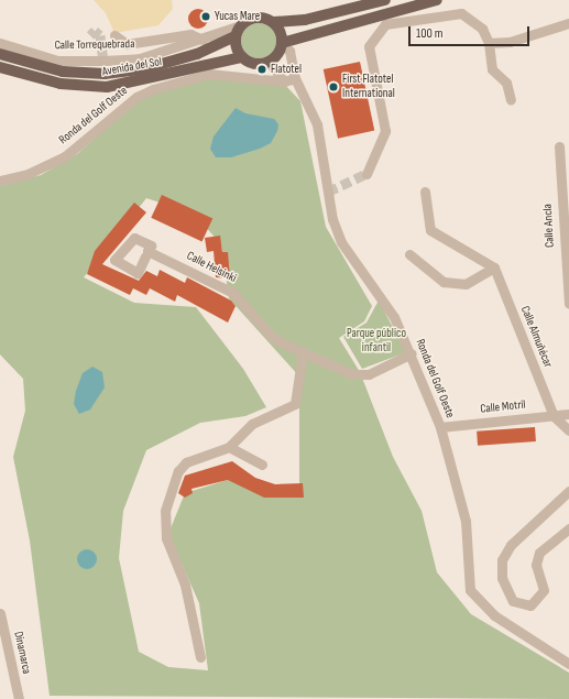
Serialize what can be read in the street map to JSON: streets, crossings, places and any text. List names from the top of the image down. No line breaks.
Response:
{"streets":{"main road":["Avenida del Sol"],"street":["Calle Torrequebrada","Ronda del Golf Oeste","Calle Ancla","Calle Helsinki","Calle Almuñécar","Calle Motril","Dinamarca"]},"crossings":[["Calle Torrequebrada","Avenida del Sol"],["Calle Torrequebrada","Ronda del Golf Oeste"],["Avenida del Sol","Ronda del Golf Oeste"],["Ronda del Golf Oeste","Calle Helsinki"],["Ronda del Golf Oeste","Calle Motril"],["Calle Almuñécar","Calle Motril"]],"parks":["Parque público infantil"],"places":["Yucas Mare","Flatotel","First Flatotel International"],"scale_bar":"100 m"}
